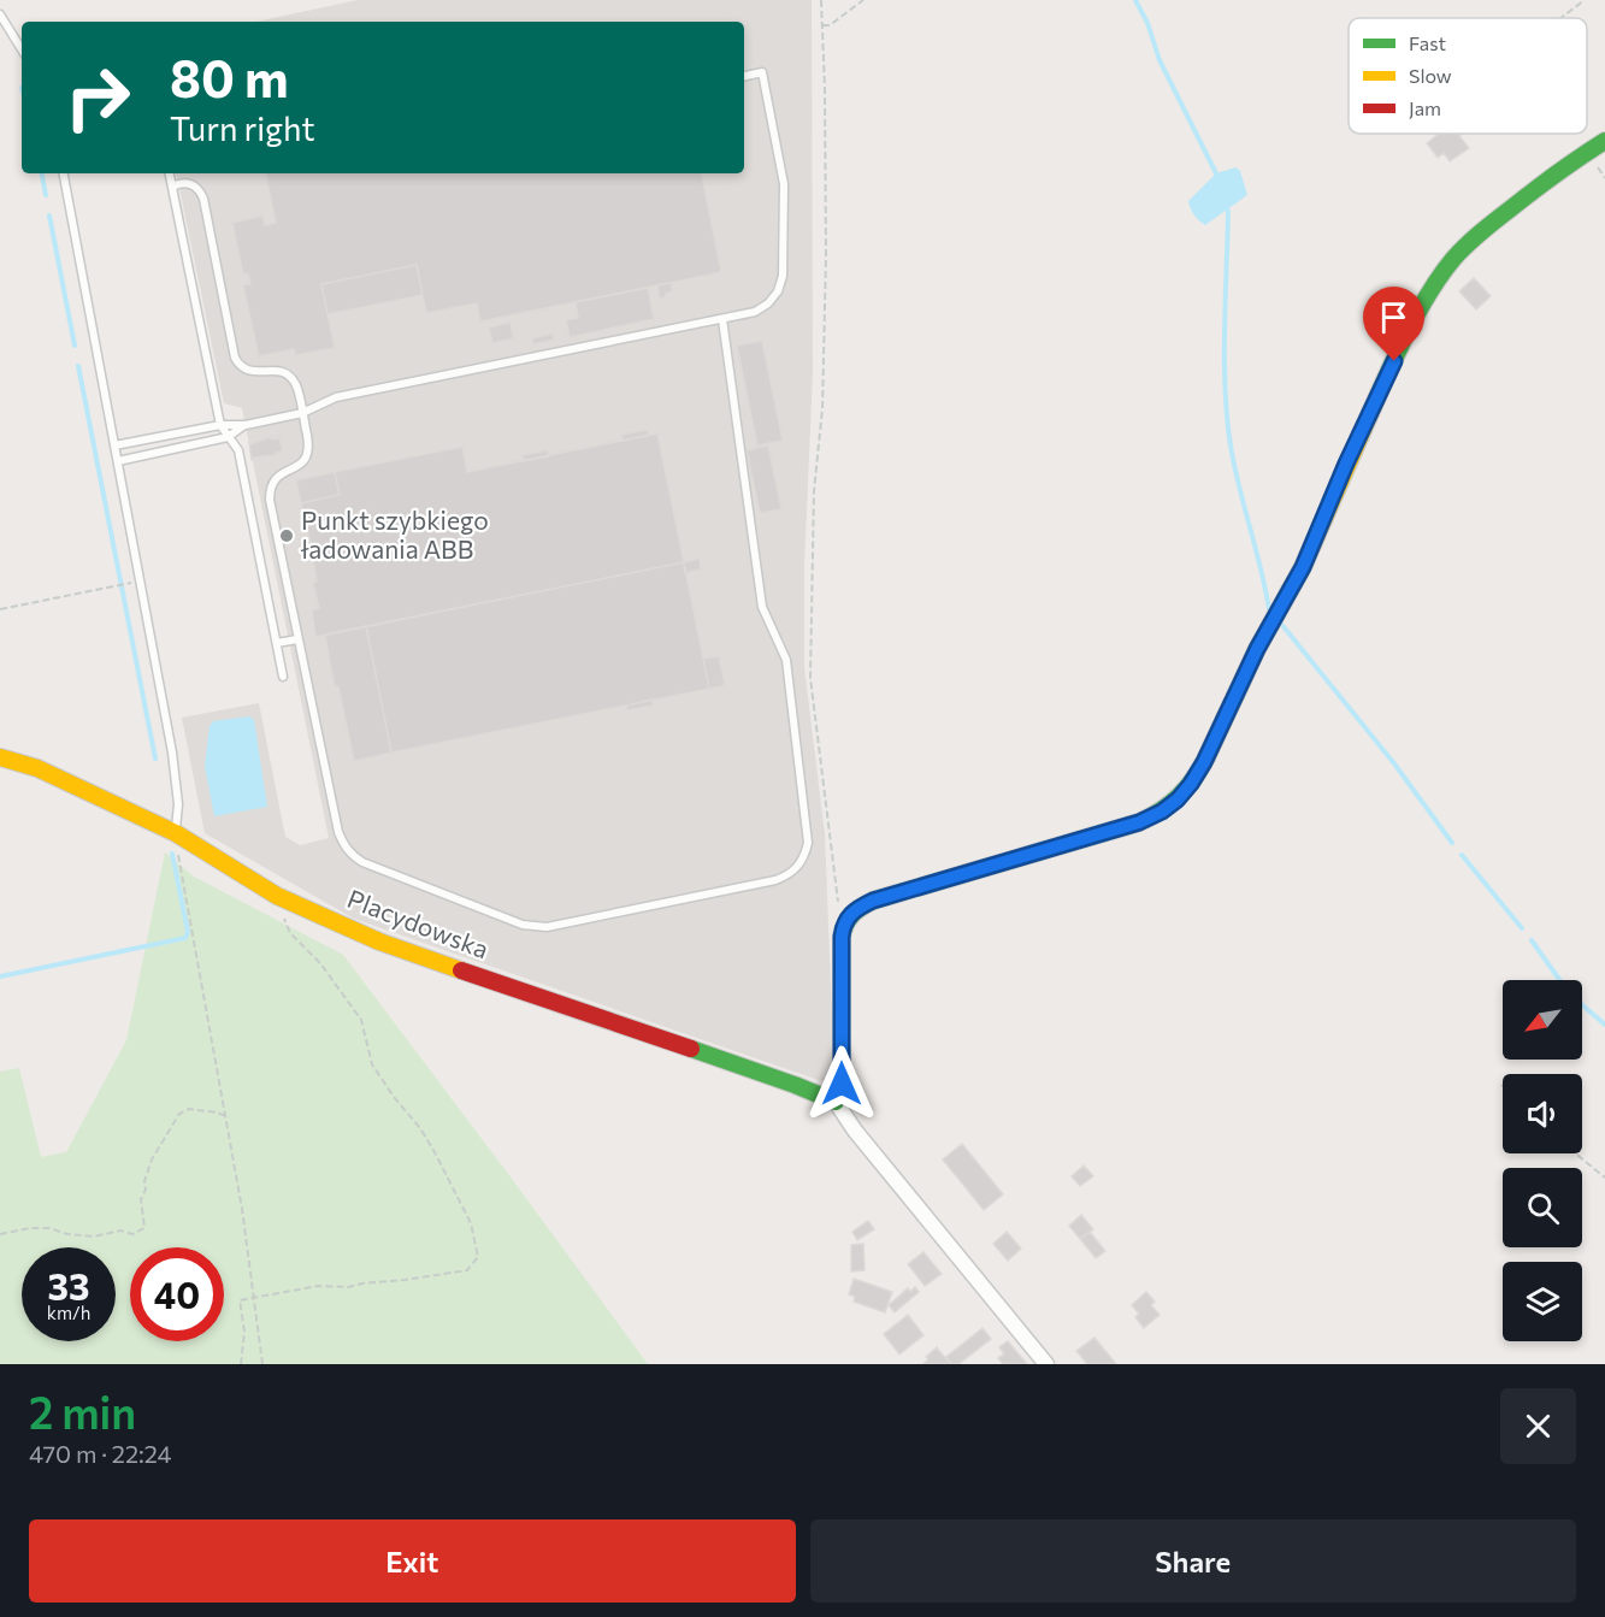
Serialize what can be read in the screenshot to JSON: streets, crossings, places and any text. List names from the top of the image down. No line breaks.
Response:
{"streets":{"street":["Placydowska"]},"places":["Punkt szybkiego ładowania ABB"],"legend":["Fast","Slow","Jam"],"north":"bottom left","page":{"turn":["80 m","Turn right"],"speed":"33 km/h","limit":"40","heading":["2 min","470 m · 22:24"],"buttons":["Exit","Share"]}}
